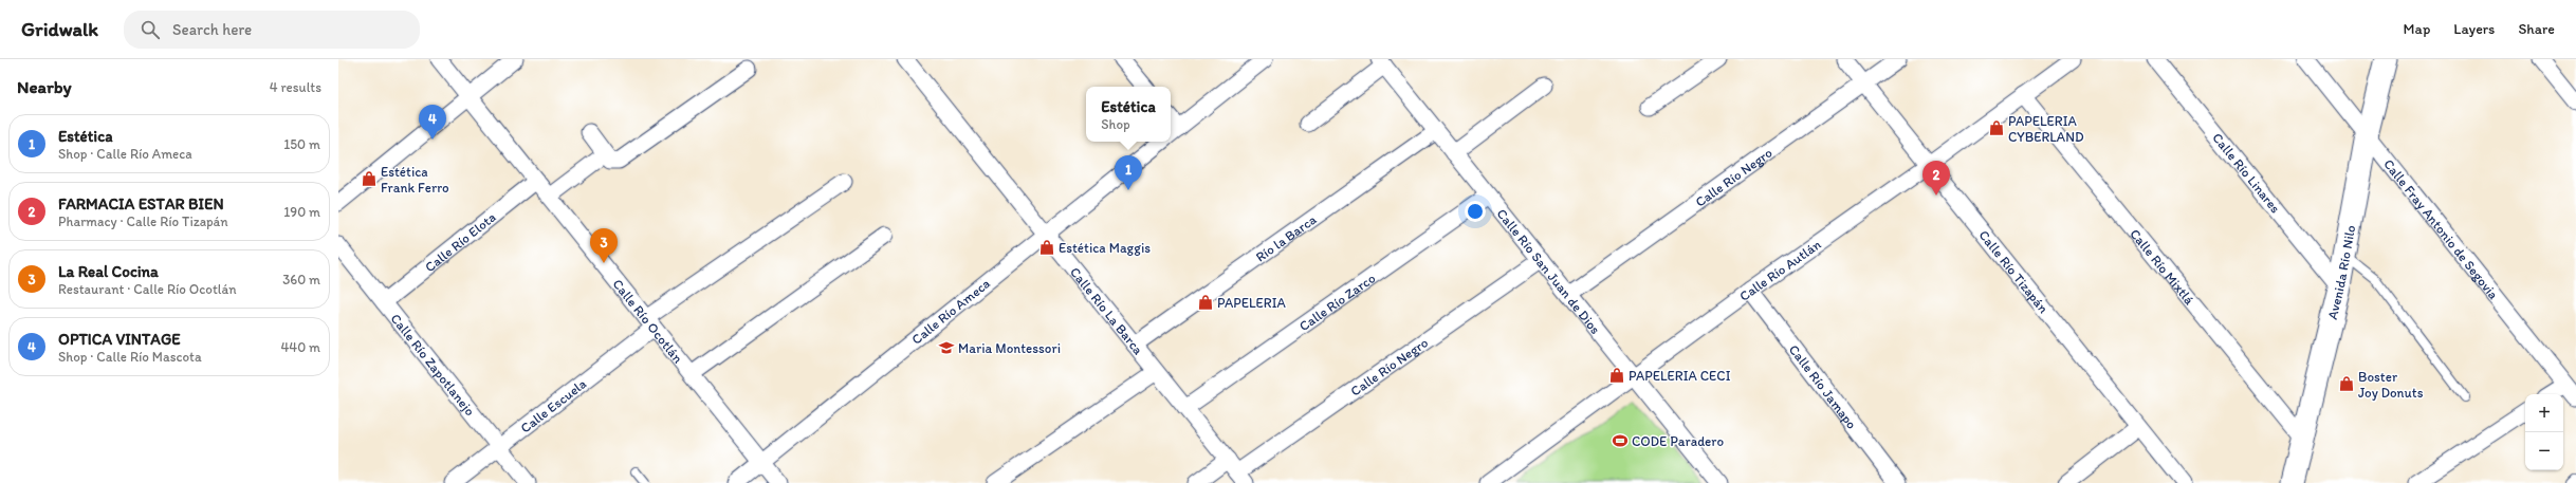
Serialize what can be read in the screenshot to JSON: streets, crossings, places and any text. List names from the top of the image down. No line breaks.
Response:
{"streets":{"street":["Calle Río Linares","Calle Río Negro","Calle Fray Antonio de Segovia","Río la Barca","Calle Río Elota","Calle Río Mixtlá","Calle Río Autlán","Calle Río San Juan de Dios","Calle Río Tizapán","Avenida Río Nilo","Calle Río Zarco","Calle Río Ameca","Calle Río La Barca","Calle Río Ocotlán","Calle Río Zapotlanejo","Calle Río Jamapo","Calle Escuela"]},"crossings":[["Calle Río Linares","Avenida Río Nilo"],["Calle Río Negro","Calle Río San Juan de Dios"],["Calle Río Negro","Calle Río Tizapán"],["Calle Río Negro","Calle Río La Barca"],["Calle Fray Antonio de Segovia","Avenida Río Nilo"],["Río la Barca","Calle Río San Juan de Dios"],["Río la Barca","Calle Río La Barca"],["Calle Río Elota","Calle Río Ocotlán"],["Calle Río Elota","Calle Río Zapotlanejo"],["Calle Río Mixtlá","Calle Río Autlán"],["Calle Río Mixtlá","Avenida Río Nilo"],["Calle Río Autlán","Calle Río San Juan de Dios"],["Calle Río Autlán","Calle Río Tizapán"],["Calle Río Autlán","Calle Río Jamapo"],["Calle Río San Juan de Dios","Calle Río Zarco"],["Calle Río Zarco","Calle Río La Barca"],["Calle Río Ameca","Calle Río La Barca"],["Calle Río Ameca","Calle Río Ocotlán"],["Calle Río Ocotlán","Calle Escuela"],["Calle Río Zapotlanejo","Calle Escuela"]],"places":{"shop":["PAPELERIA CYBERLAND","Estética Frank Ferro","Estética Maggis","PAPELERIA","PAPELERIA CECI","Boster Joy Donuts"],"school or university":["Maria Montessori"],"sports":["CODE Paradero"]},"page":{"header":"Gridwalk","search":"Search here","nav":["Map","Layers","Share"],"heading":["Nearby","4 results"],"popup":["Estética","Shop"],"pins":["4","1","2","3"],"list":[{"mark":"1","name":"Estética","note":"Shop · Calle Río Ameca","value":"150 m"},{"mark":"2","name":"FARMACIA ESTAR BIEN","note":"Pharmacy · Calle Río Tizapán","value":"190 m"},{"mark":"3","name":"La Real Cocina","note":"Restaurant · Calle Río Ocotlán","value":"360 m"},{"mark":"4","name":"OPTICA VINTAGE","note":"Shop · Calle Río Mascota","value":"440 m"}],"map_buttons":["+","−"]}}
